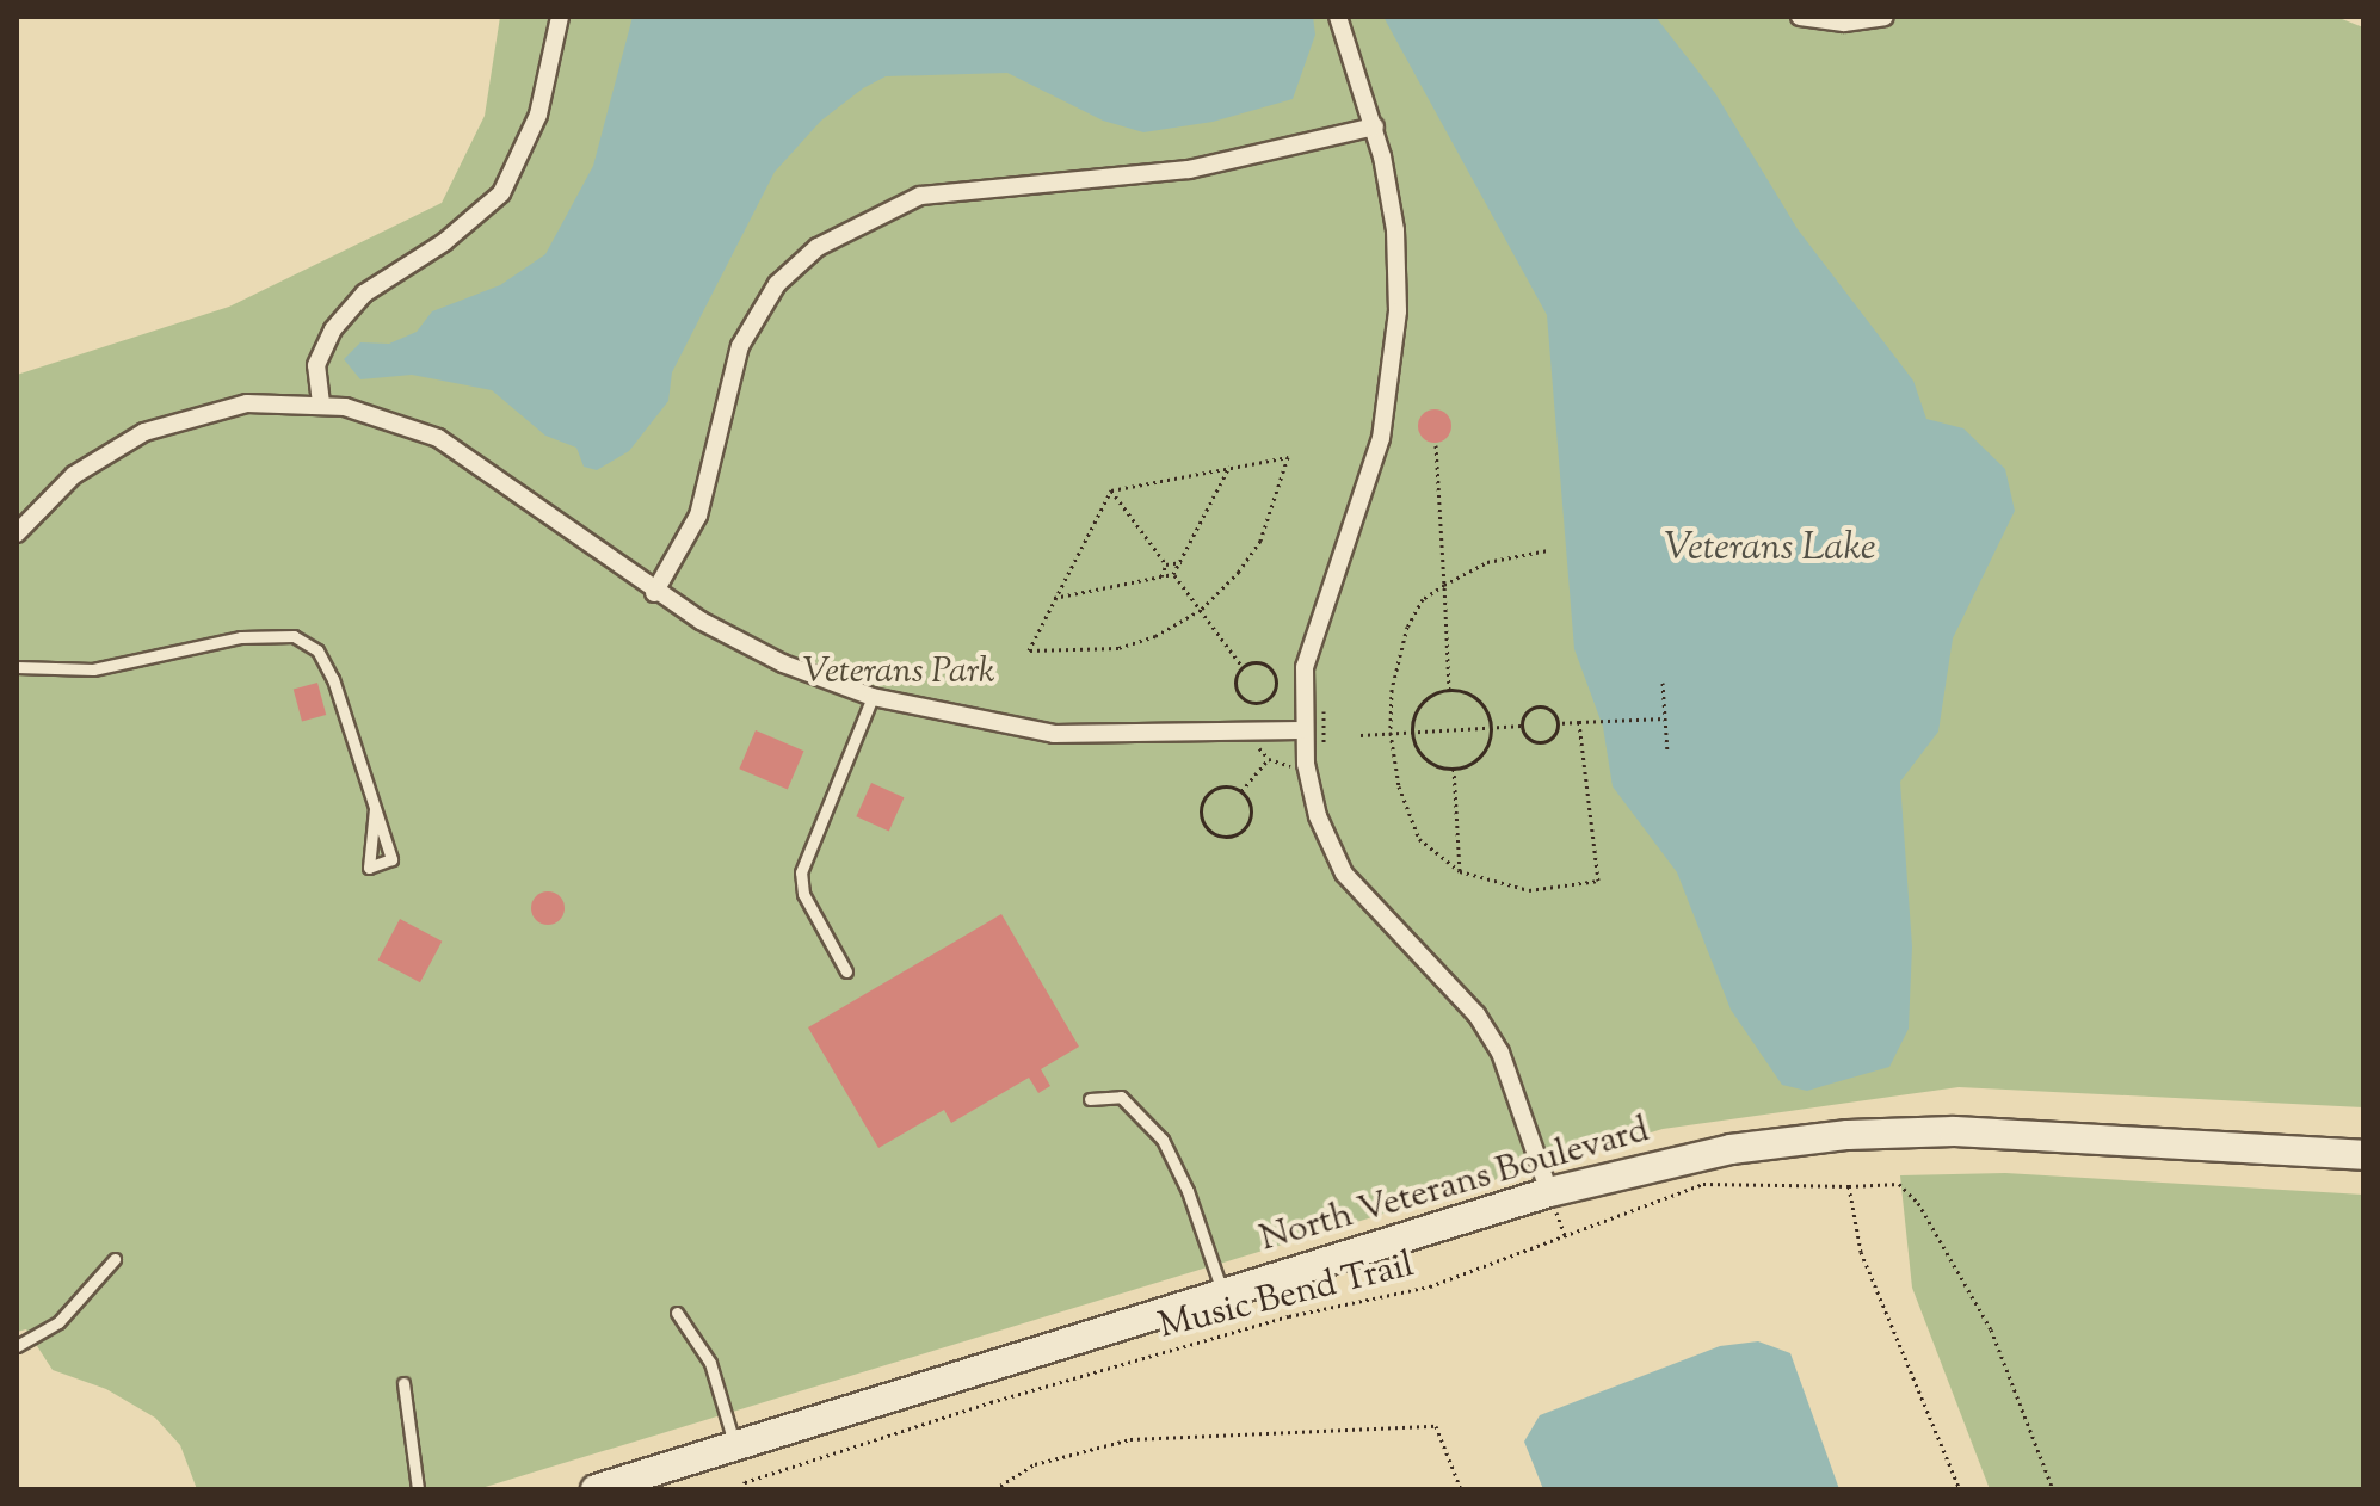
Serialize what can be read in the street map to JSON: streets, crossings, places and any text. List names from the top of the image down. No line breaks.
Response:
{"streets":{"street":["North Veterans Boulevard"],"path":["Music Bend Trail"]},"water":["Veterans Lake"],"parks":["Veterans Park"]}
